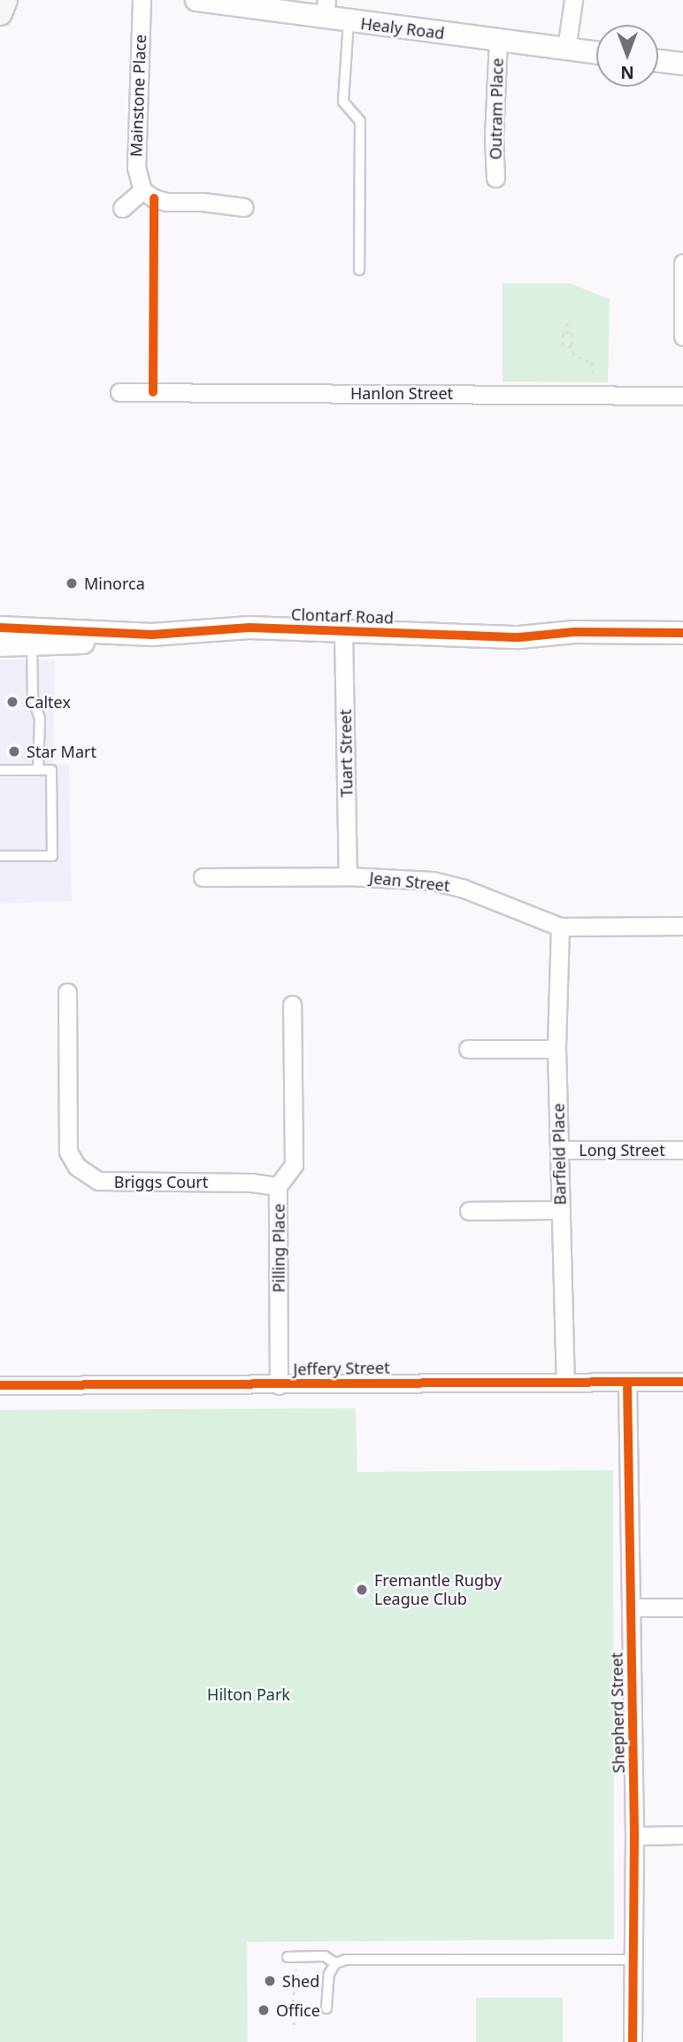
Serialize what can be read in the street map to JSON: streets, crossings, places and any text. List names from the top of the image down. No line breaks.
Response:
{"streets":{"street":["Healy Road","Mainstone Place","Outram Place","Hanlon Street","Clontarf Road","Tuart Street","Jean Street","Long Street","Barfield Place","Briggs Court","Pilling Place","Jeffery Street","Shepherd Street"]},"crossings":[["Healy Road","Outram Place"],["Clontarf Road","Tuart Street"],["Tuart Street","Jean Street"],["Jean Street","Barfield Place"],["Long Street","Barfield Place"],["Barfield Place","Jeffery Street"],["Briggs Court","Pilling Place"],["Pilling Place","Jeffery Street"],["Jeffery Street","Shepherd Street"]],"parks":["Hilton Park"],"places":["Minorca","Caltex","Star Mart","Fremantle Rugby League Club","Shed","Office"],"north":"bottom"}
